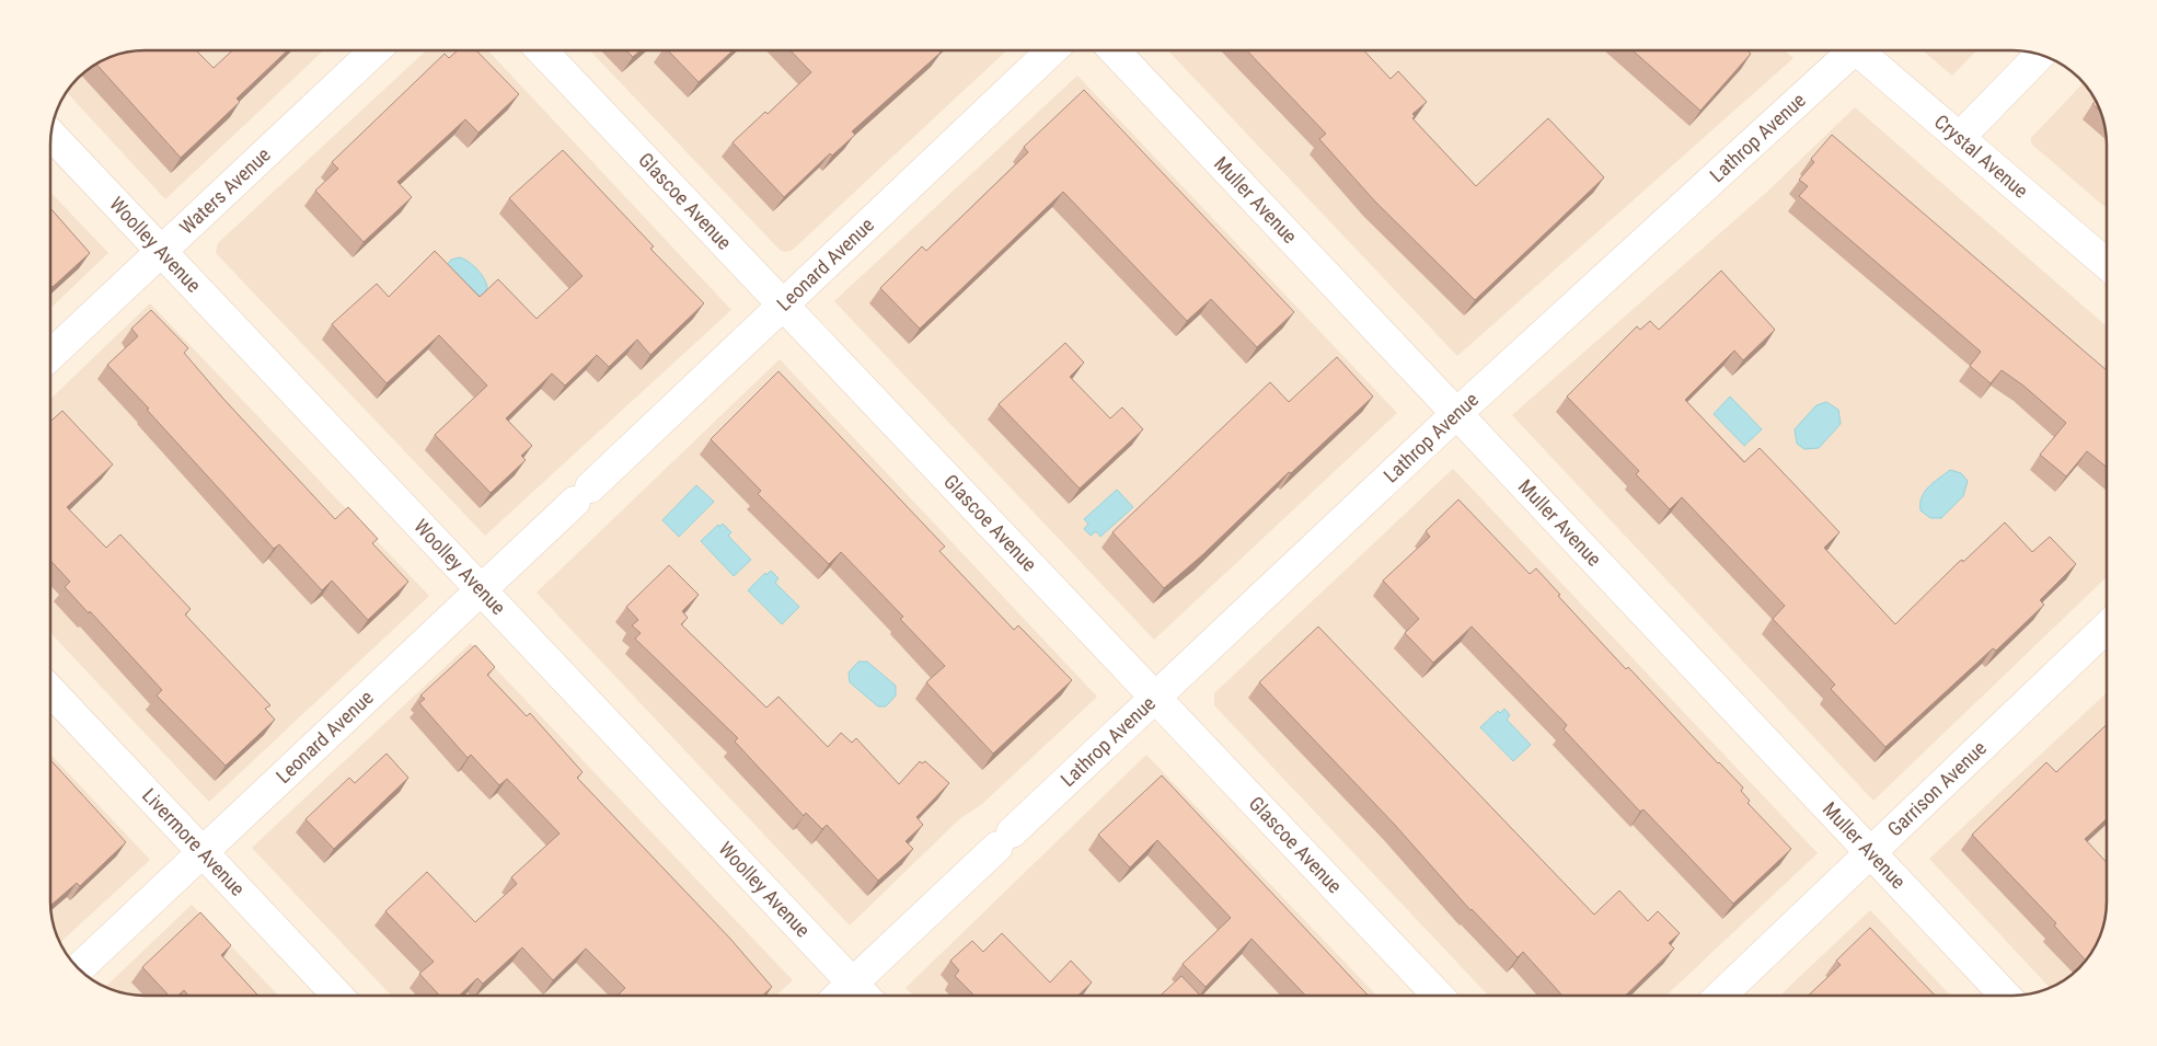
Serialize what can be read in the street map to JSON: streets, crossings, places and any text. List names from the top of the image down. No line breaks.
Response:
{"streets":{"street":["Lathrop Avenue","Crystal Avenue","Waters Avenue","Muller Avenue","Glascoe Avenue","Woolley Avenue","Leonard Avenue","Garrison Avenue","Livermore Avenue"]},"crossings":[["Lathrop Avenue","Muller Avenue"],["Lathrop Avenue","Glascoe Avenue"],["Lathrop Avenue","Woolley Avenue"],["Waters Avenue","Woolley Avenue"],["Muller Avenue","Garrison Avenue"],["Glascoe Avenue","Leonard Avenue"],["Woolley Avenue","Leonard Avenue"],["Leonard Avenue","Livermore Avenue"]]}
